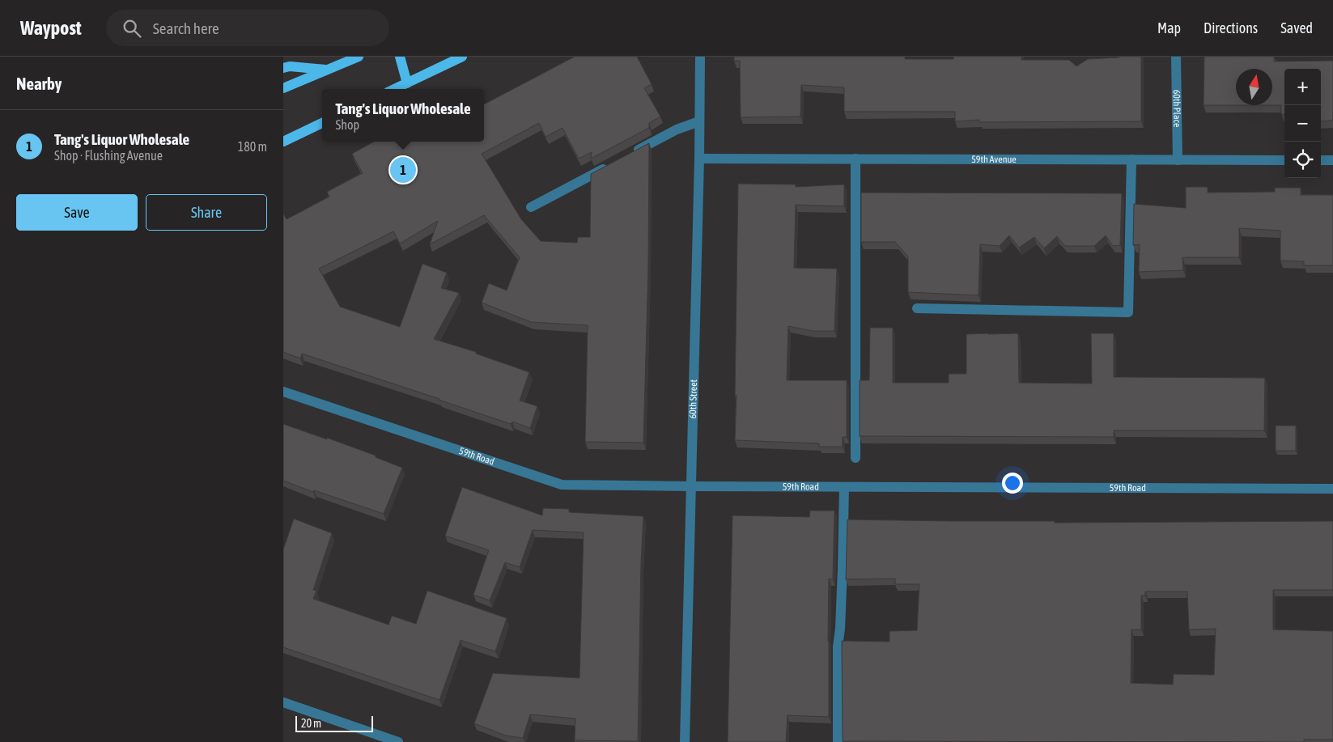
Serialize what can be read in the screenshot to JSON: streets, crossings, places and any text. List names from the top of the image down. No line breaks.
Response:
{"streets":{"street":["60th Place","59th Avenue","60th Street","59th Road"]},"crossings":[["60th Place","59th Avenue"],["59th Avenue","60th Street"],["60th Street","59th Road"]],"scale_bar":"20 m","north":"top","page":{"header":"Waypost","search":"Search here","nav":["Map","Directions","Saved"],"heading":"Nearby","map_buttons":["+","−"],"popup":["Tang's Liquor Wholesale","Shop"],"list":[{"mark":"1","name":"Tang's Liquor Wholesale","note":"Shop · Flushing Avenue","value":"180 m"}],"pins":"1","buttons":["Save","Share"],"scale":"20 m"}}
